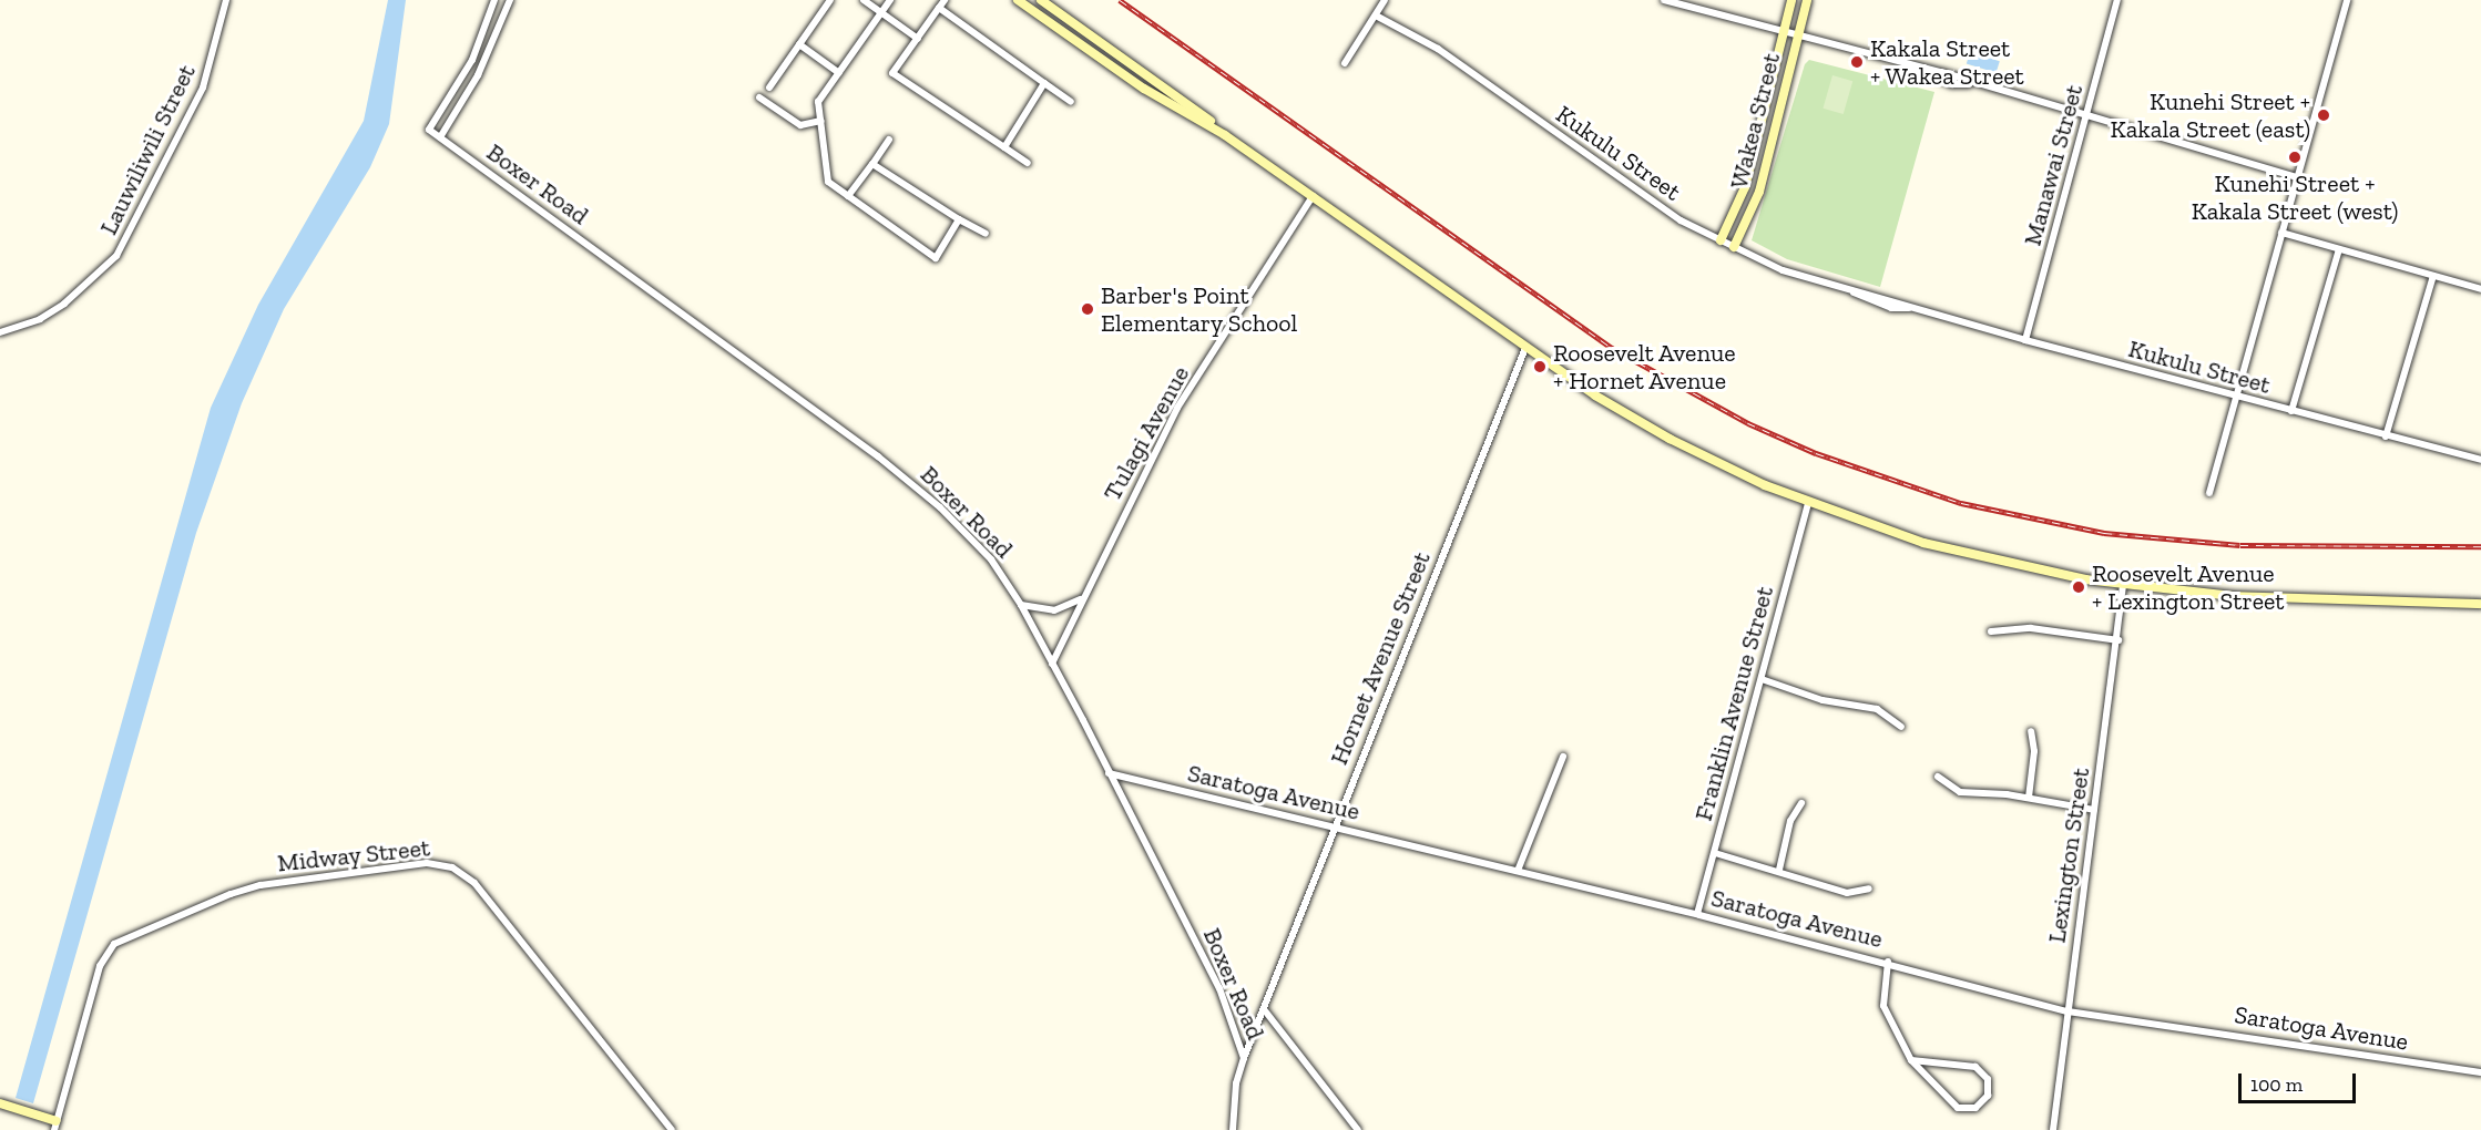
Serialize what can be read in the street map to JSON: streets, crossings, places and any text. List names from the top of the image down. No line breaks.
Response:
{"streets":{"main road":["Wakea Street"],"street":["Lauwiliwili Street","Kukulu Street","Manawai Street","Boxer Road","Tulagi Avenue","Hornet Avenue Street","Franklin Avenue Street","Saratoga Avenue","Midway Street","Lexington Street"]},"crossings":[["Wakea Street","Kukulu Street"],["Kukulu Street","Manawai Street"],["Boxer Road","Tulagi Avenue"],["Boxer Road","Hornet Avenue Street"],["Boxer Road","Saratoga Avenue"],["Hornet Avenue Street","Saratoga Avenue"],["Franklin Avenue Street","Saratoga Avenue"],["Saratoga Avenue","Lexington Street"]],"places":["Kakala Street + Wakea Street","Kunehi Street + Kakala Street (east)","Kunehi Street + Kakala Street (west)","Barber's Point Elementary School","Roosevelt Avenue + Hornet Avenue","Roosevelt Avenue + Lexington Street"],"scale_bar":"100 m"}
